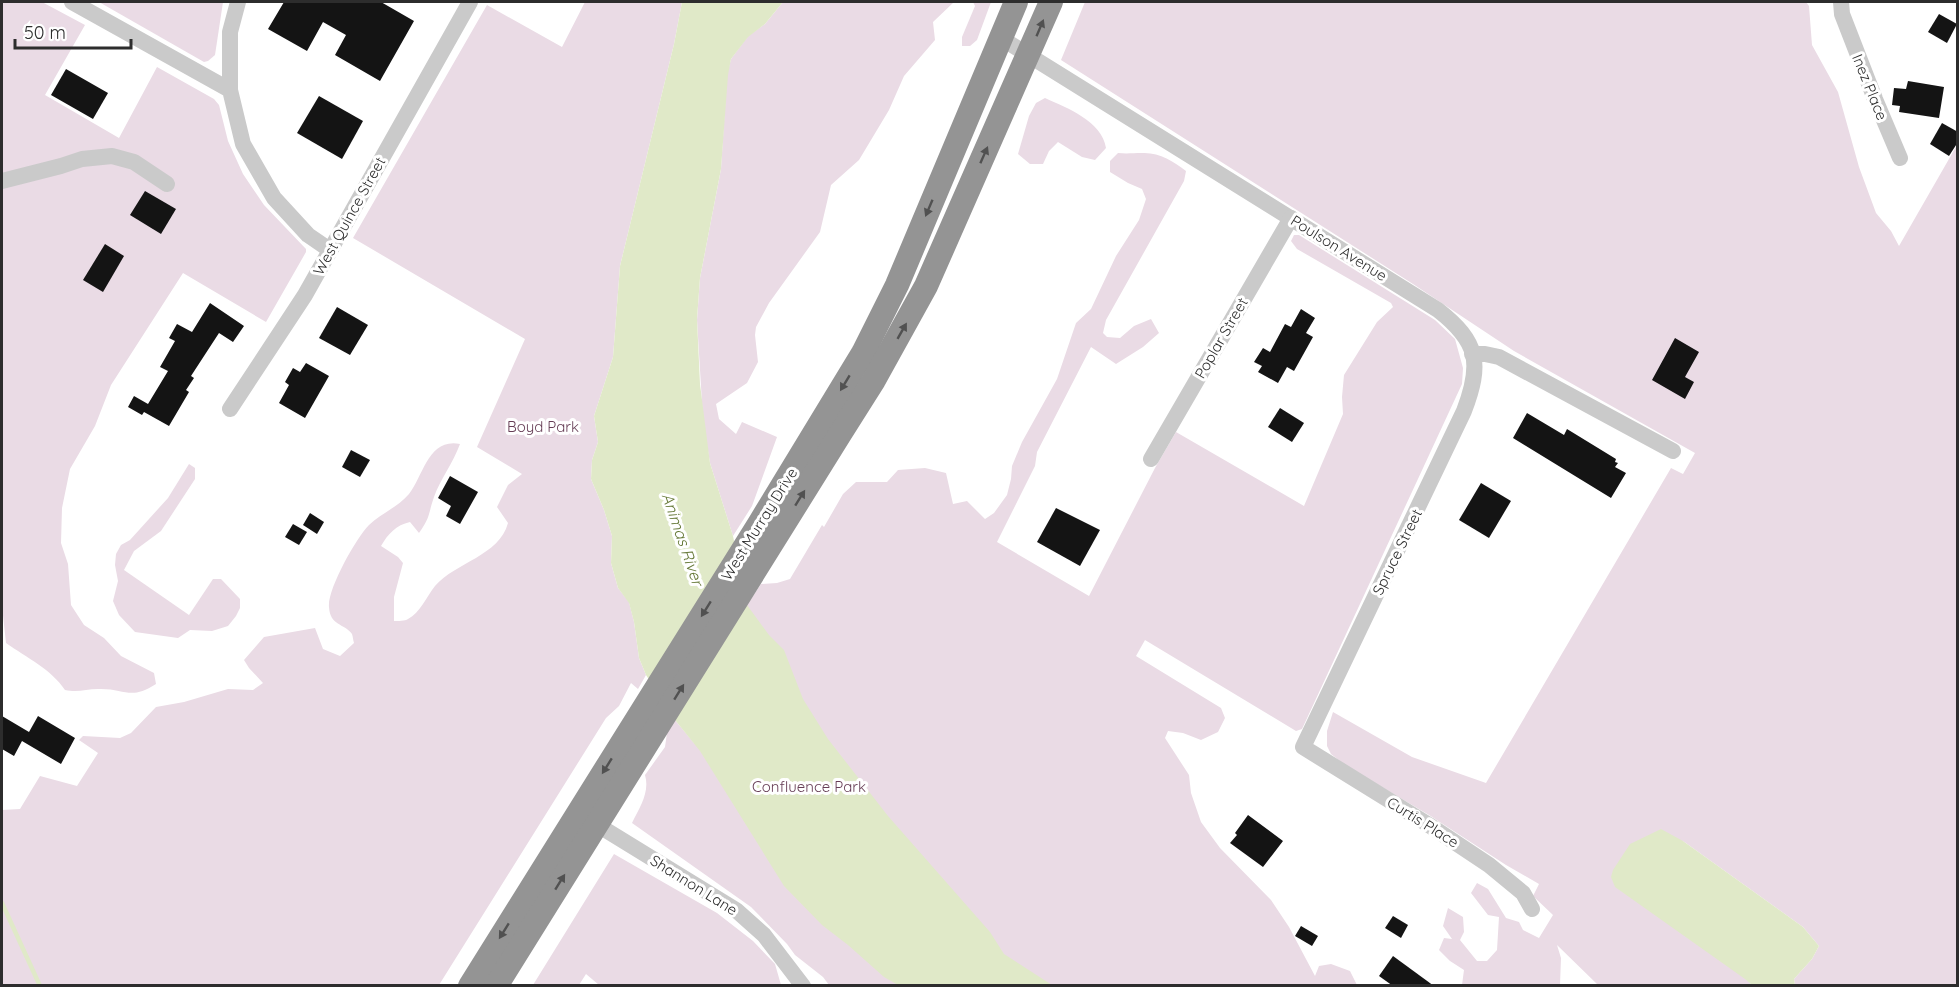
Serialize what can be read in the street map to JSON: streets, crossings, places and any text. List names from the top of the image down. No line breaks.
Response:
{"streets":{"highway":["West Murray Drive"],"street":["Inez Place","West Quince Street","Poulson Avenue","Poplar Street","Spruce Street","Curtis Place","Shannon Lane"]},"crossings":[["Poulson Avenue","Poplar Street"],["Poulson Avenue","West Murray Drive"],["Poulson Avenue","Spruce Street"],["West Murray Drive","Shannon Lane"],["Spruce Street","Curtis Place"]],"water":["Animas River"],"parks":["Boyd Park","Confluence Park"],"scale_bar":"50 m"}
